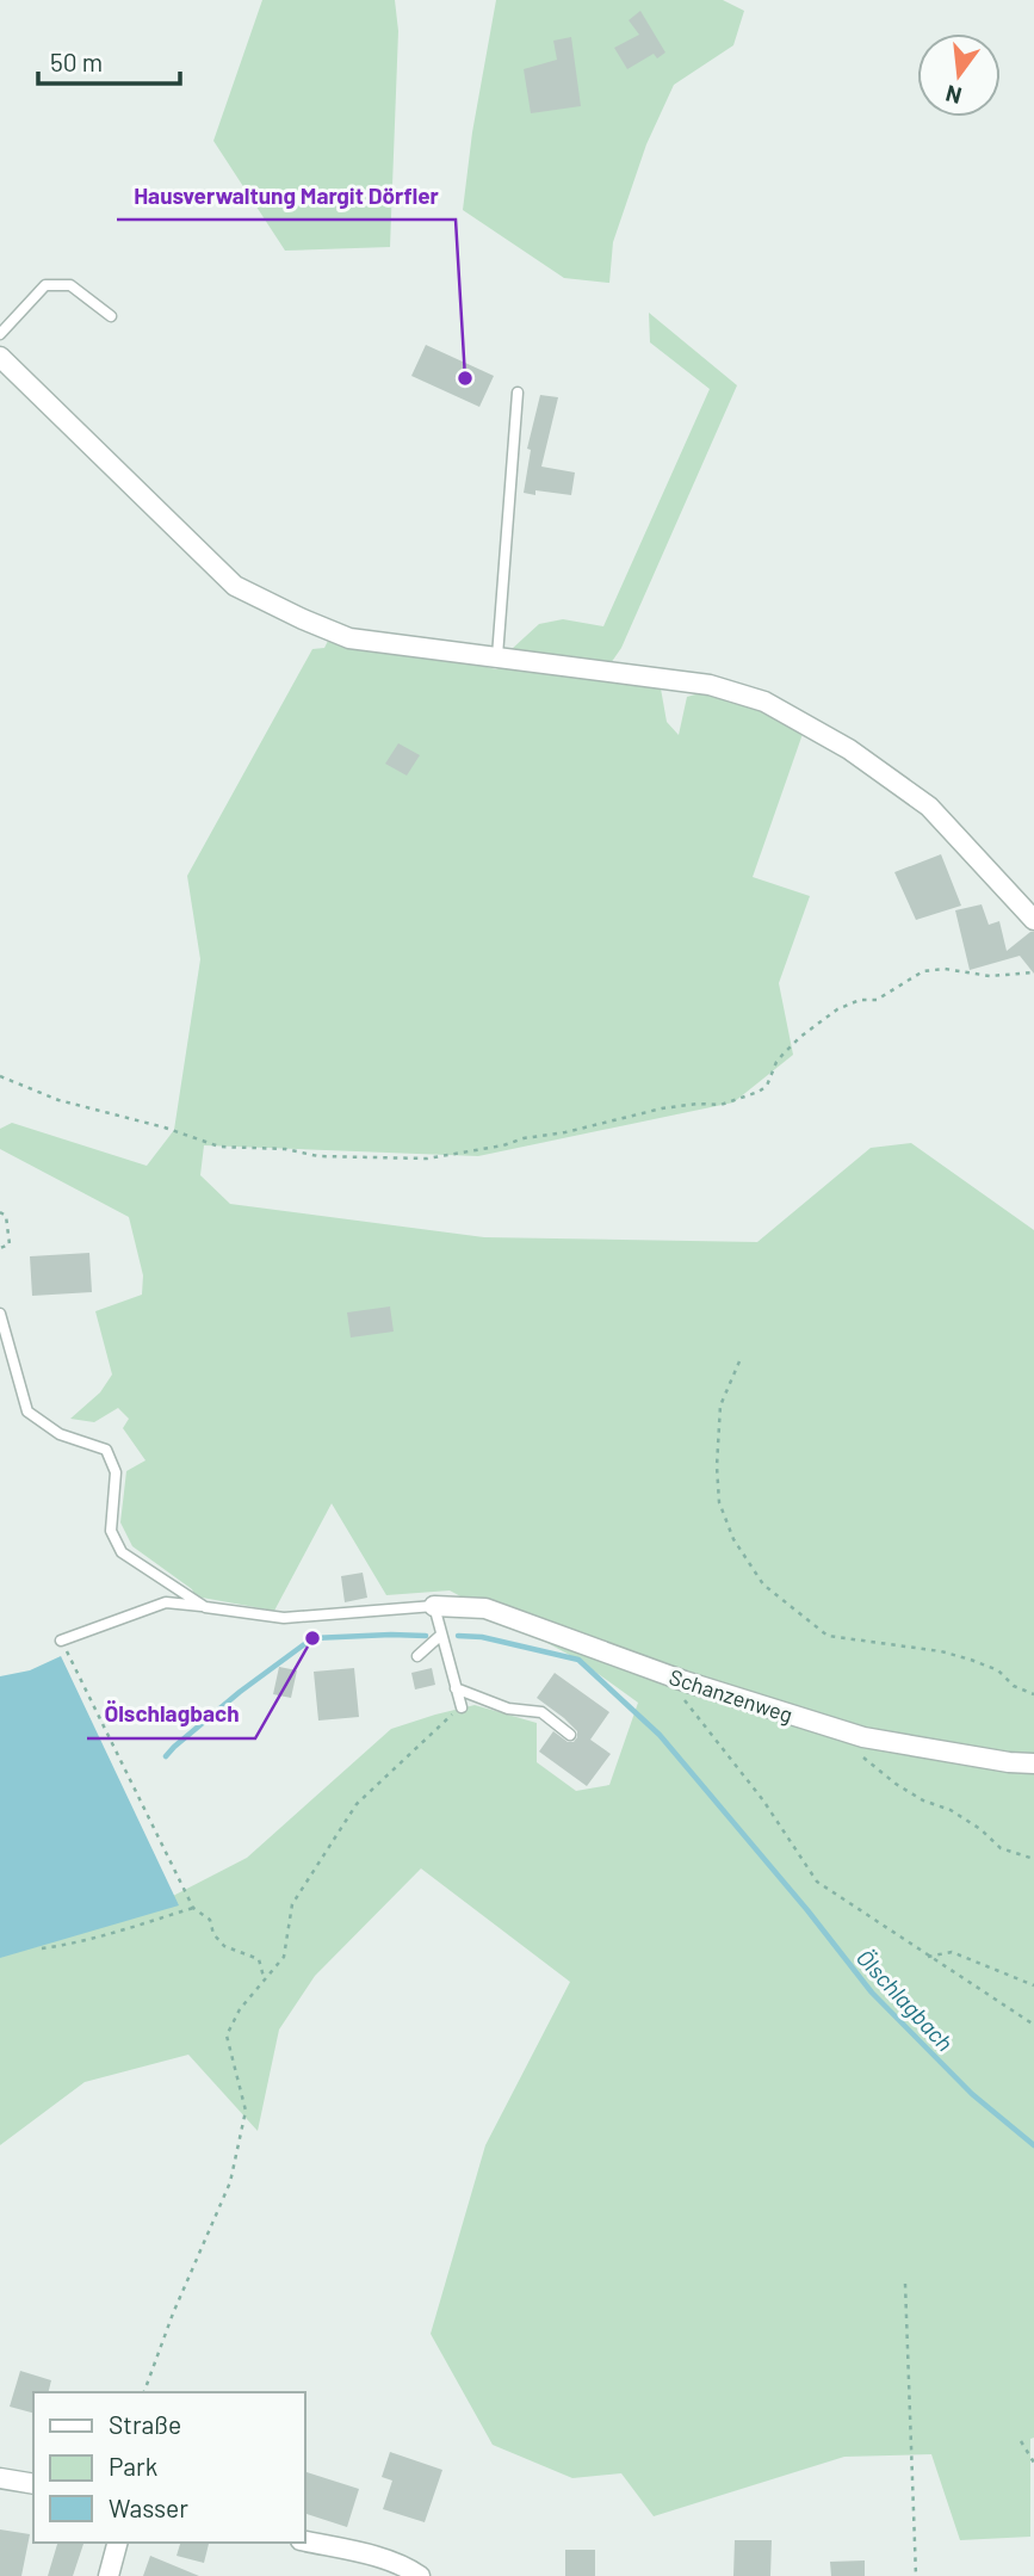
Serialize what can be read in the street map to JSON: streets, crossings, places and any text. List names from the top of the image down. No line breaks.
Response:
{"streets":{"street":["Schanzenweg"]},"water":["Ölschlagbach"],"places":["Hausverwaltung Margit Dörfler","Ölschlagbach"],"legend":["Straße","Park","Wasser"],"scale_bar":"50 m","north":"bottom"}
